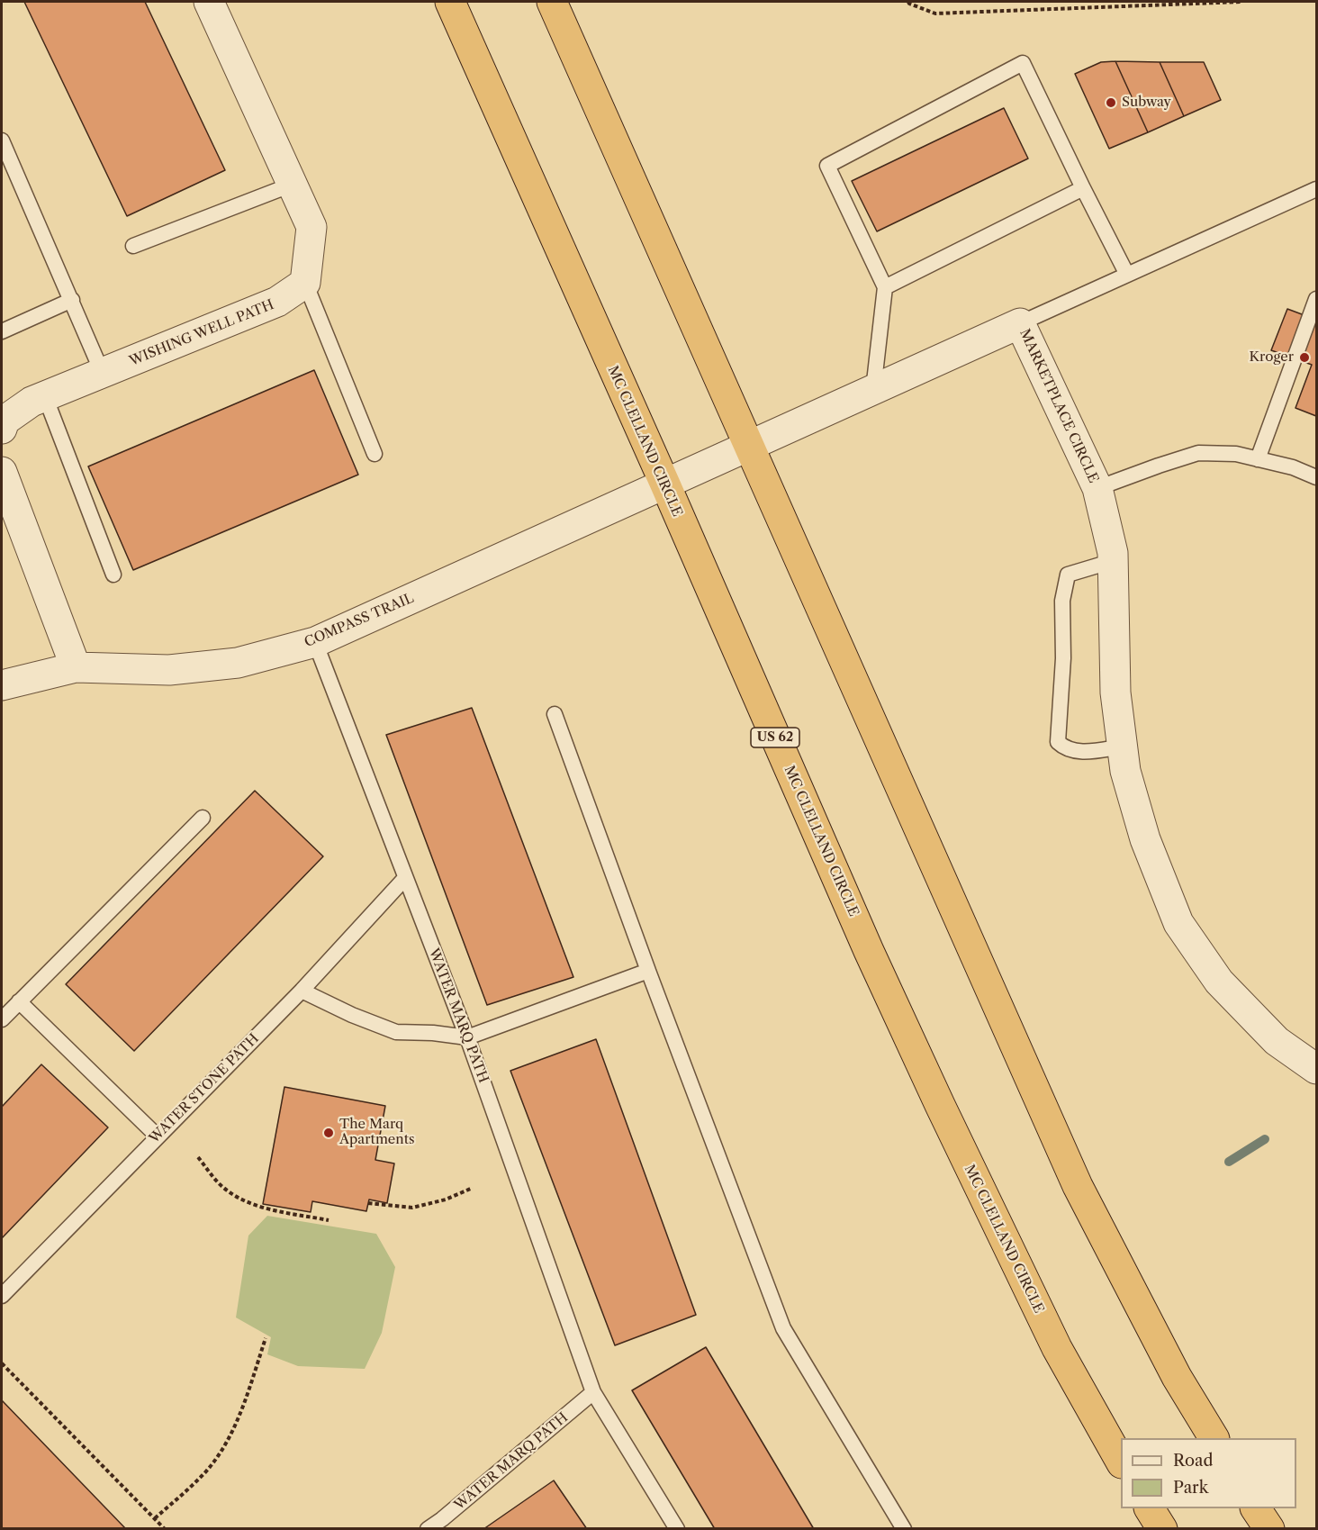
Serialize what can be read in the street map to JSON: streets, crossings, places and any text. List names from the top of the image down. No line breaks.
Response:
{"streets":{"highway":["MC CLELLAND CIRCLE","US 62"],"street":["WISHING WELL PATH","MARKETPLACE CIRCLE","COMPASS TRAIL"],"lane":["WATER MARQ PATH","WATER STONE PATH"]},"crossings":[["MARKETPLACE CIRCLE","MC CLELLAND CIRCLE"],["MARKETPLACE CIRCLE","COMPASS TRAIL"],["MC CLELLAND CIRCLE","COMPASS TRAIL"],["COMPASS TRAIL","WATER MARQ PATH"],["WATER MARQ PATH","WATER STONE PATH"]],"places":["Subway","Kroger","The Marq Apartments"],"legend":["Road","Park"]}
